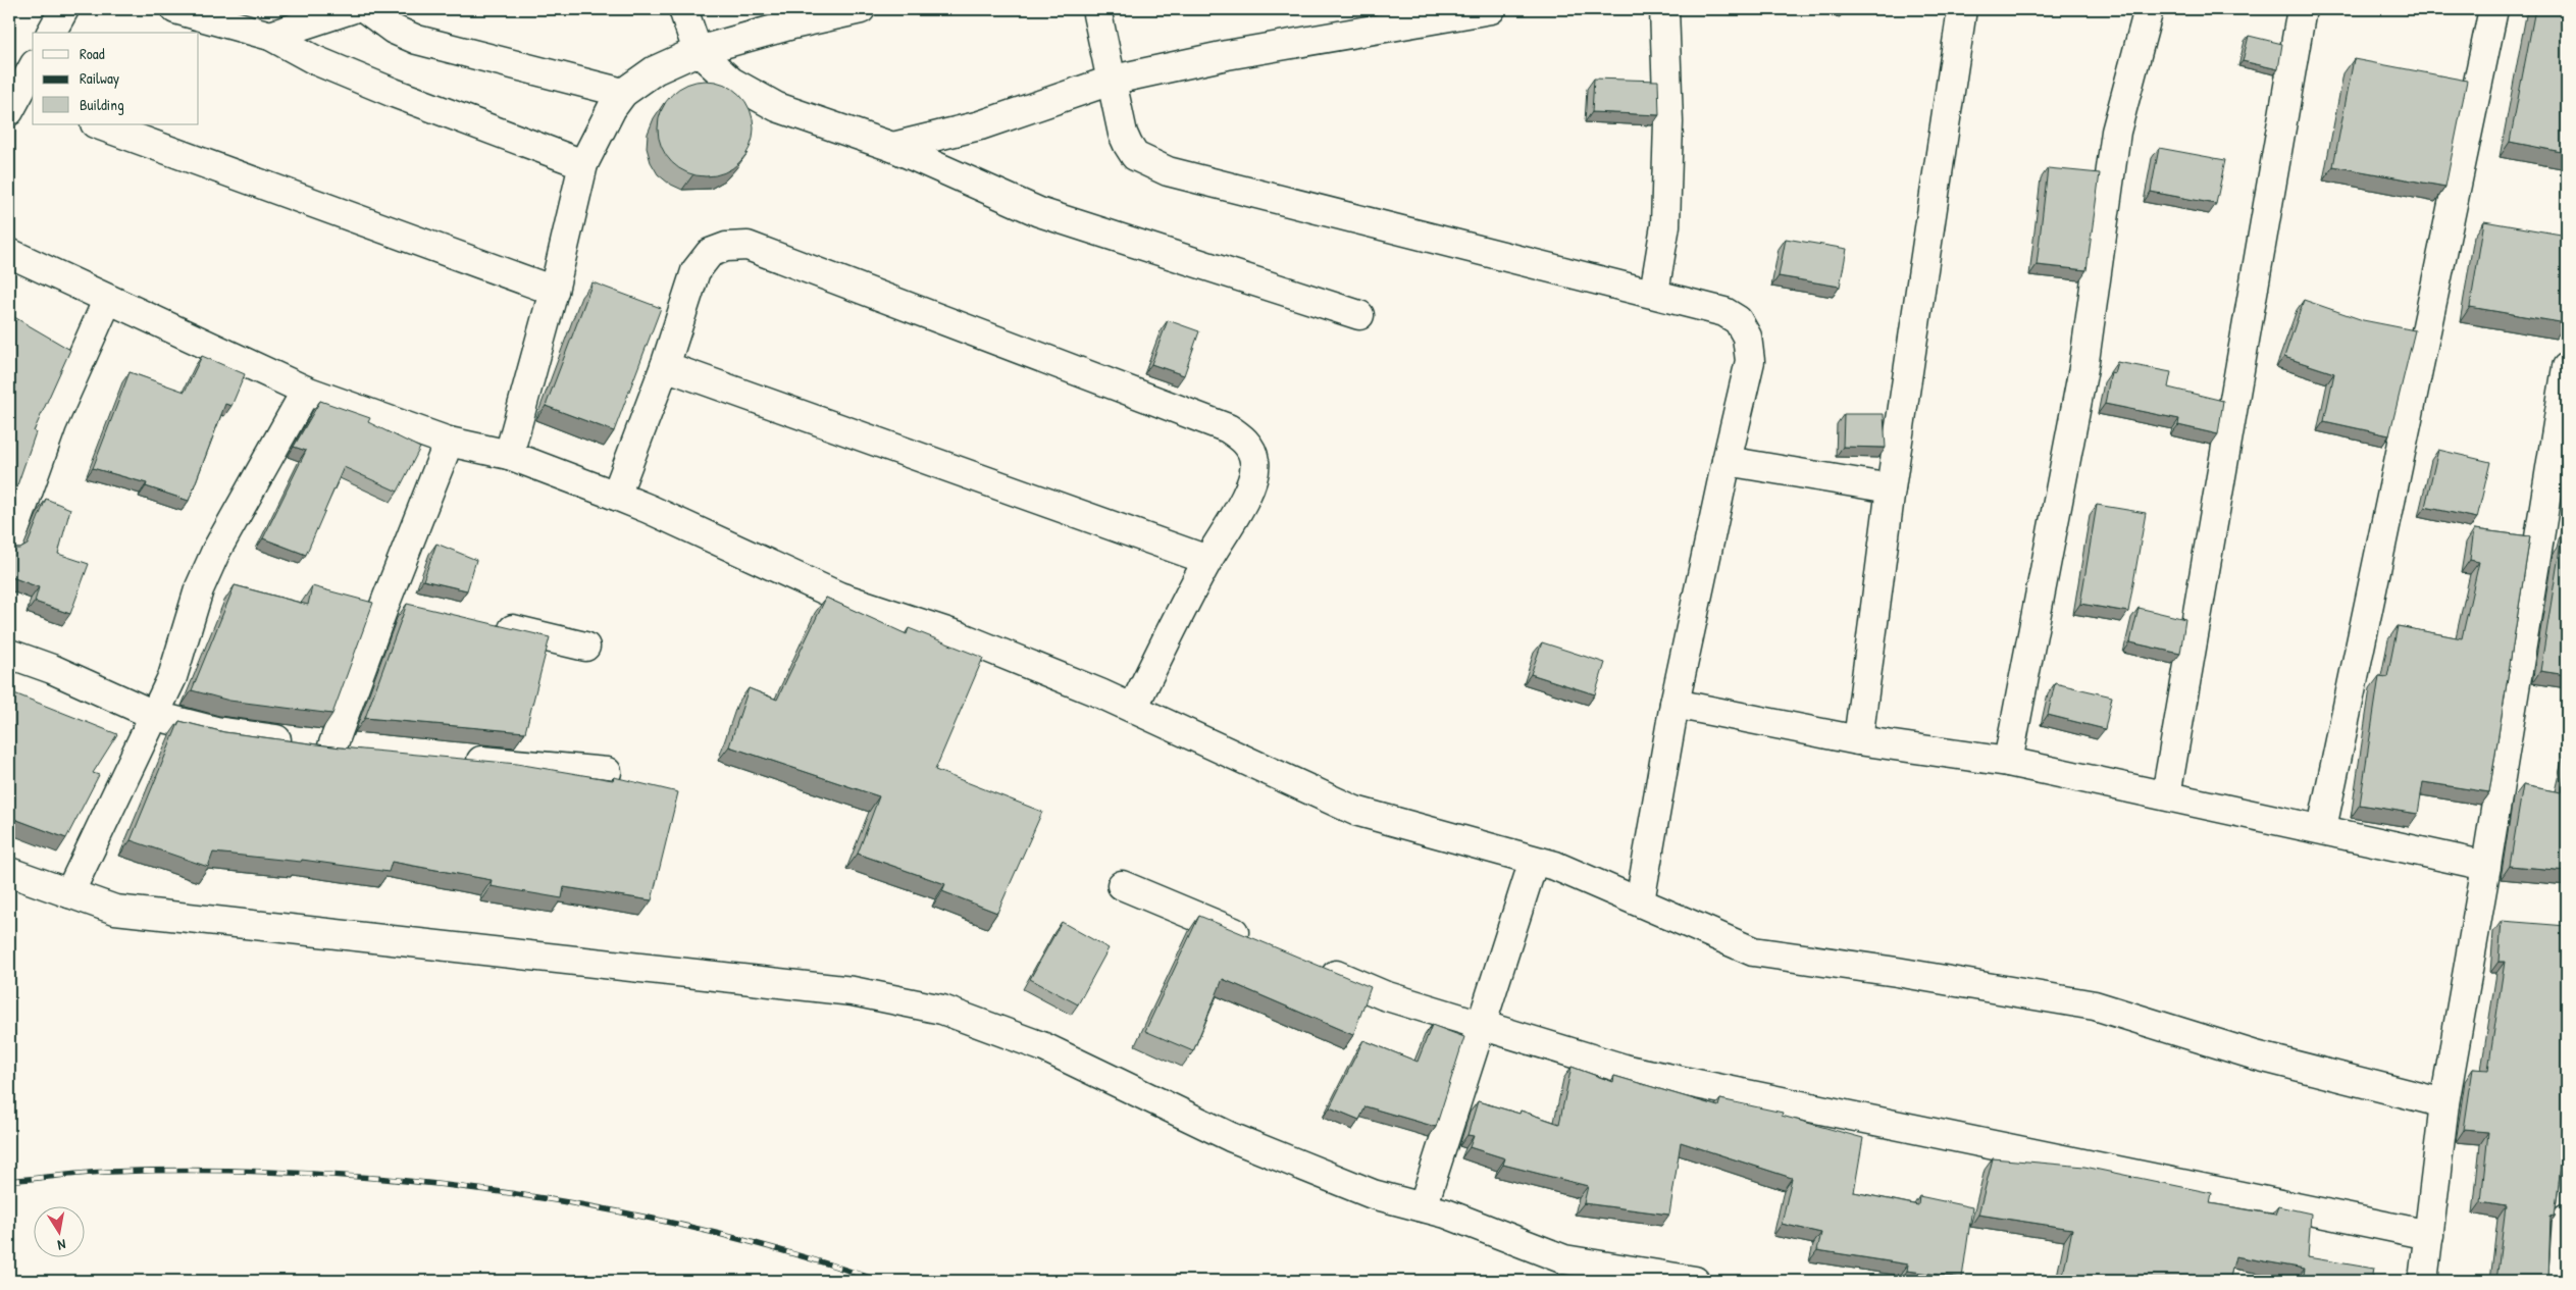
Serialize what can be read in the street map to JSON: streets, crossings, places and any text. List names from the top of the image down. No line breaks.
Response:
{"legend":["Road","Railway","Building"],"north":"bottom"}
